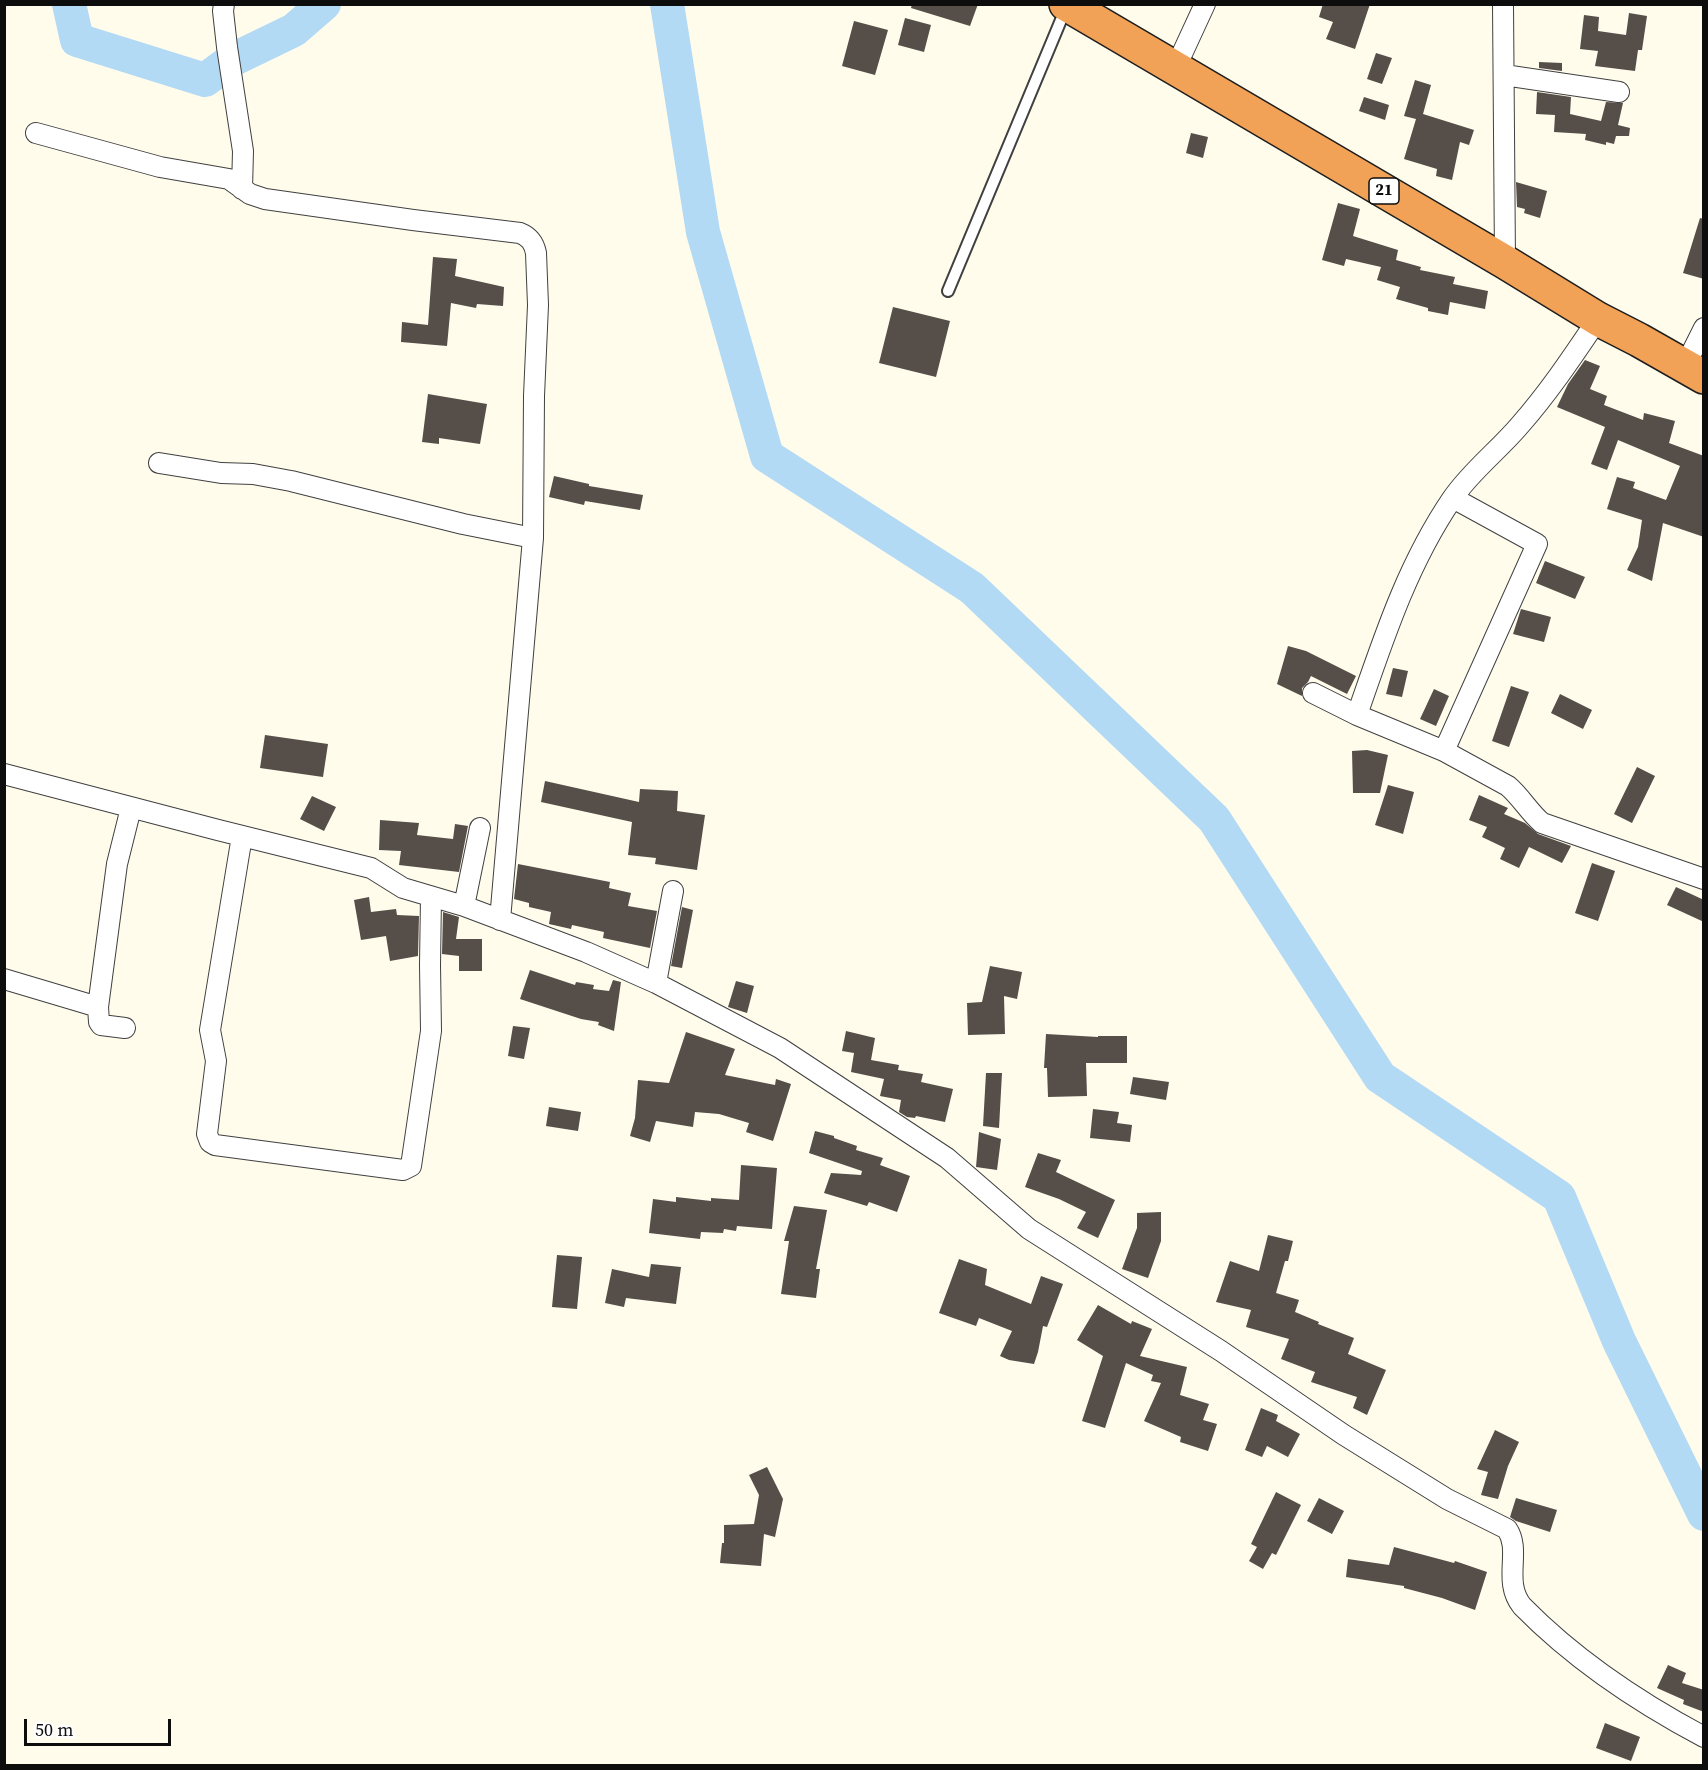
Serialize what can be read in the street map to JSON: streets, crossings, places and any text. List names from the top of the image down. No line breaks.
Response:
{"streets":{"highway":["21"]},"scale_bar":"50 m"}
